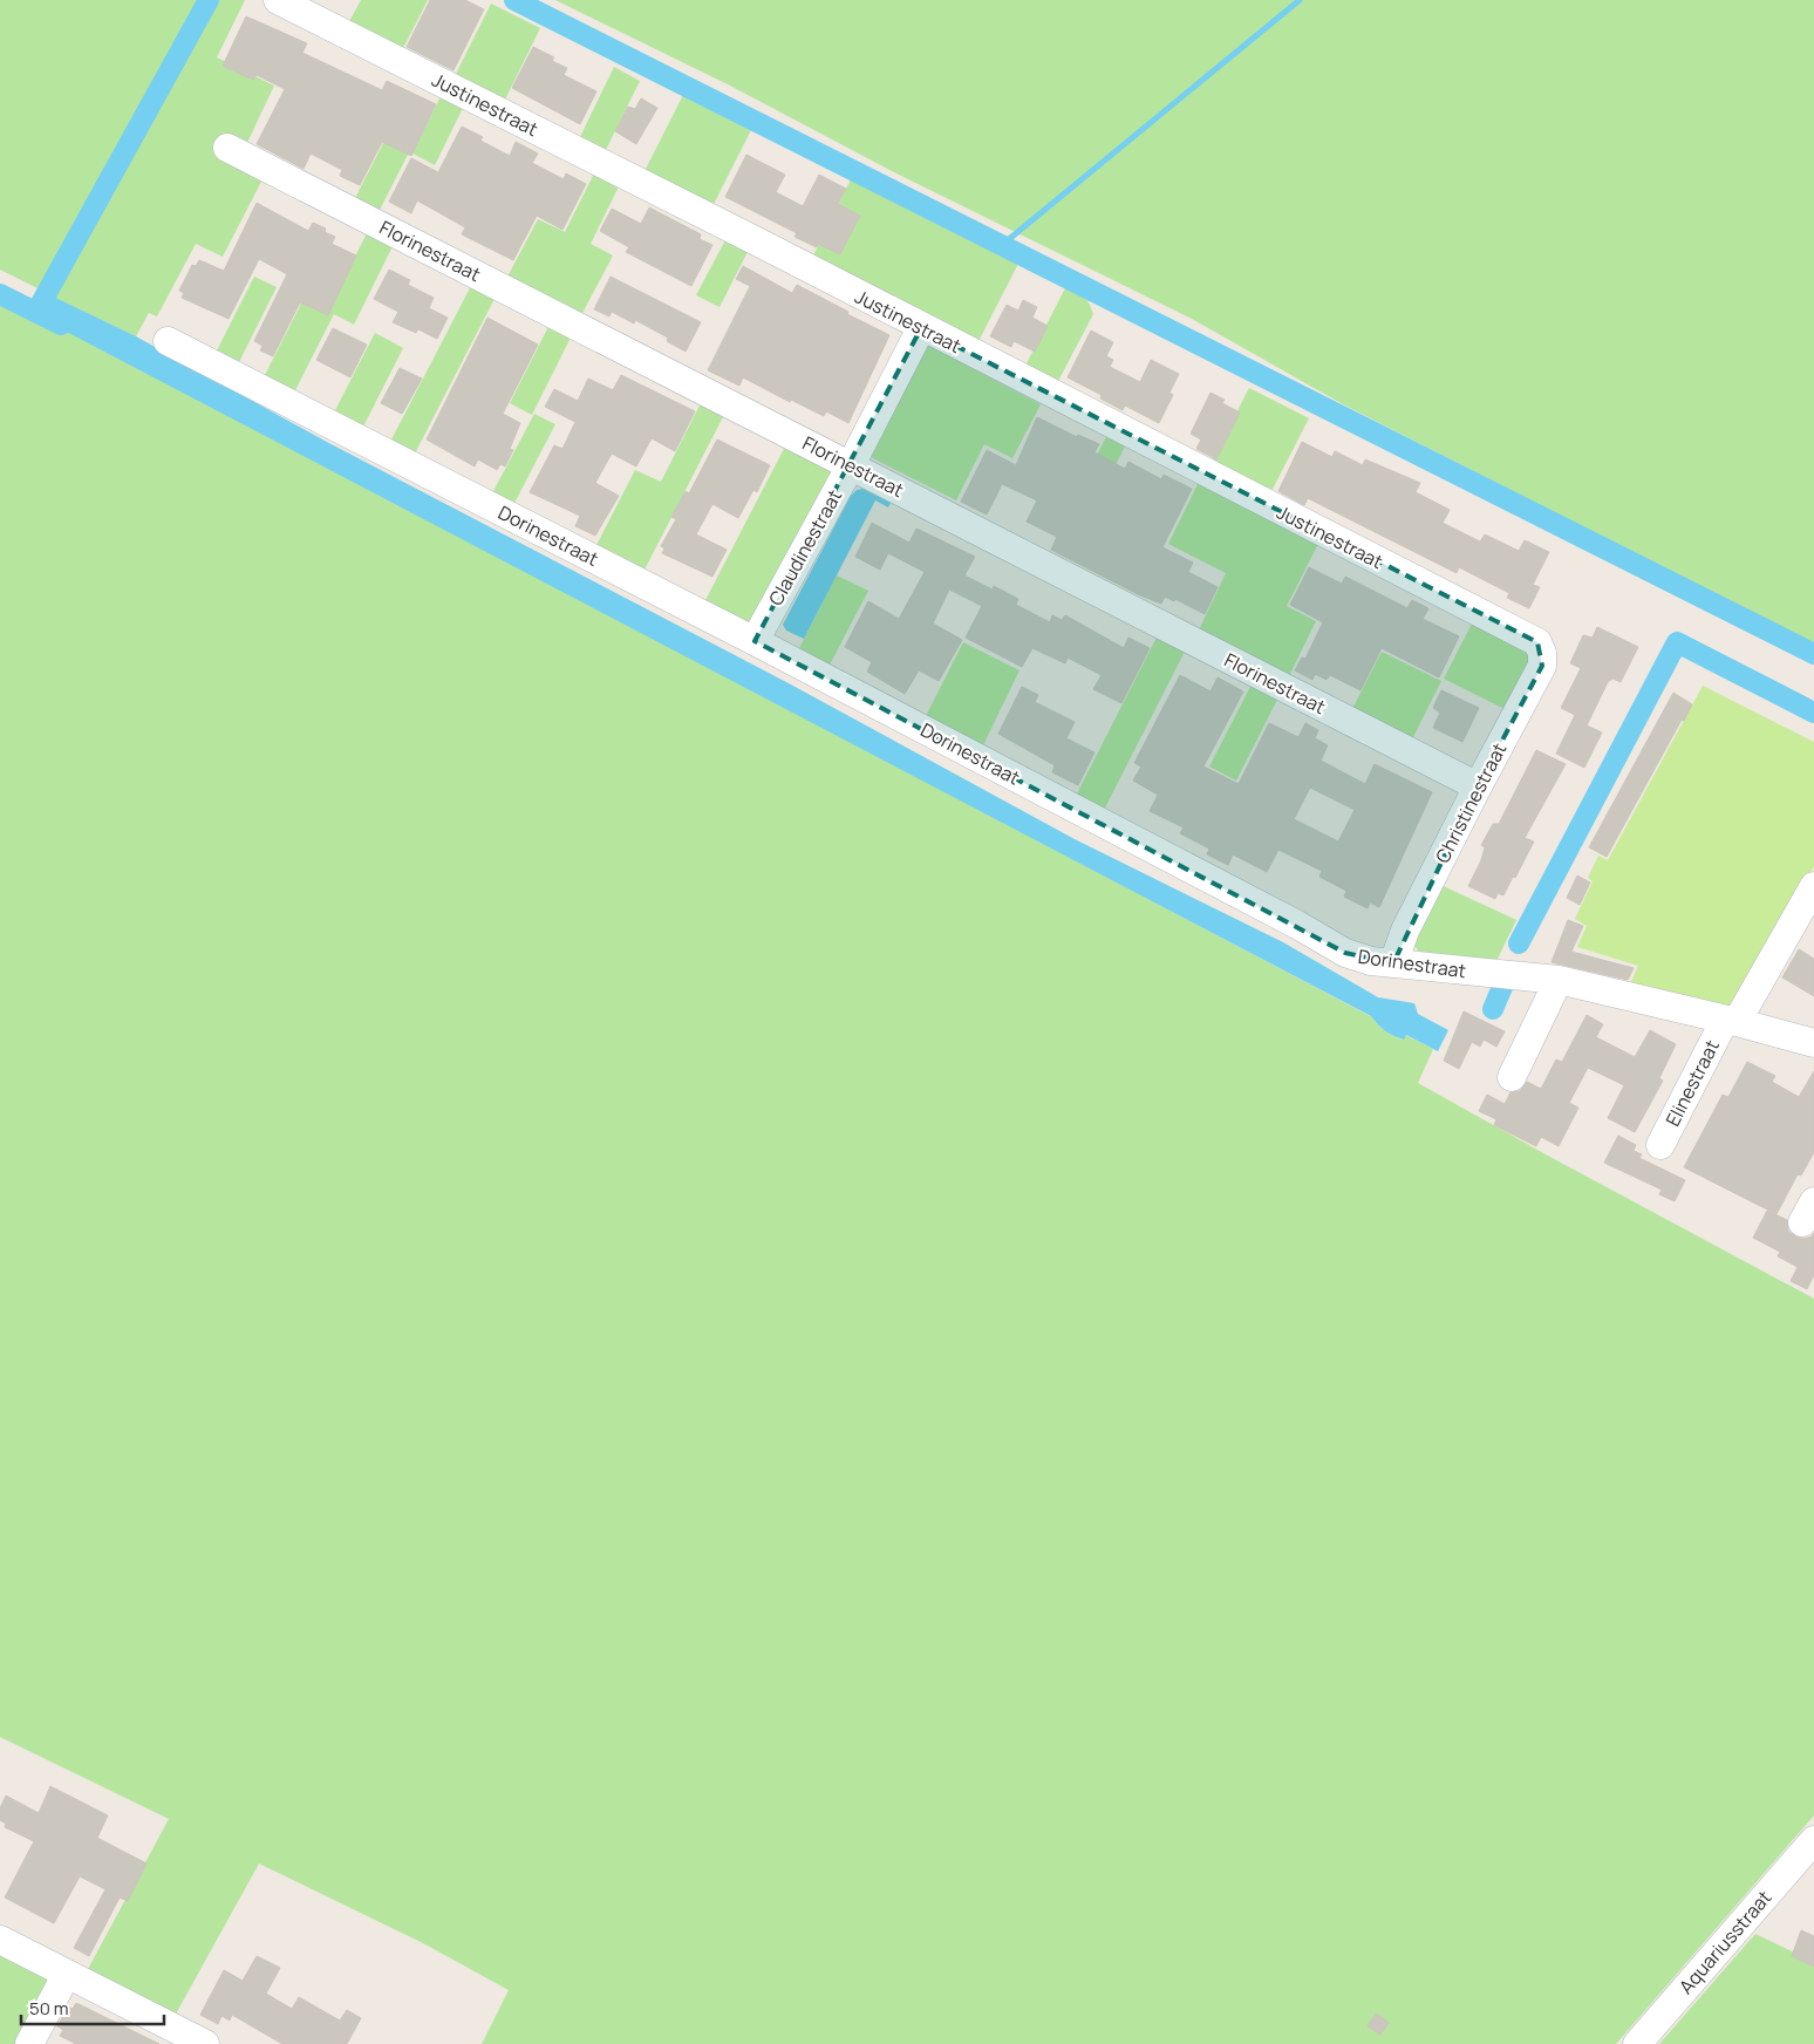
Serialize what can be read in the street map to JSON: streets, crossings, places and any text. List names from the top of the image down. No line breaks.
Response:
{"streets":{"street":["Justinestraat","Florinestraat","Dorinestraat","Claudinestraat","Christinestraat","Elinestraat","Aquariusstraat"]},"crossings":[["Justinestraat","Claudinestraat"],["Justinestraat","Christinestraat"],["Florinestraat","Claudinestraat"],["Florinestraat","Christinestraat"],["Dorinestraat","Claudinestraat"],["Dorinestraat","Christinestraat"],["Dorinestraat","Elinestraat"]],"scale_bar":"50 m"}
